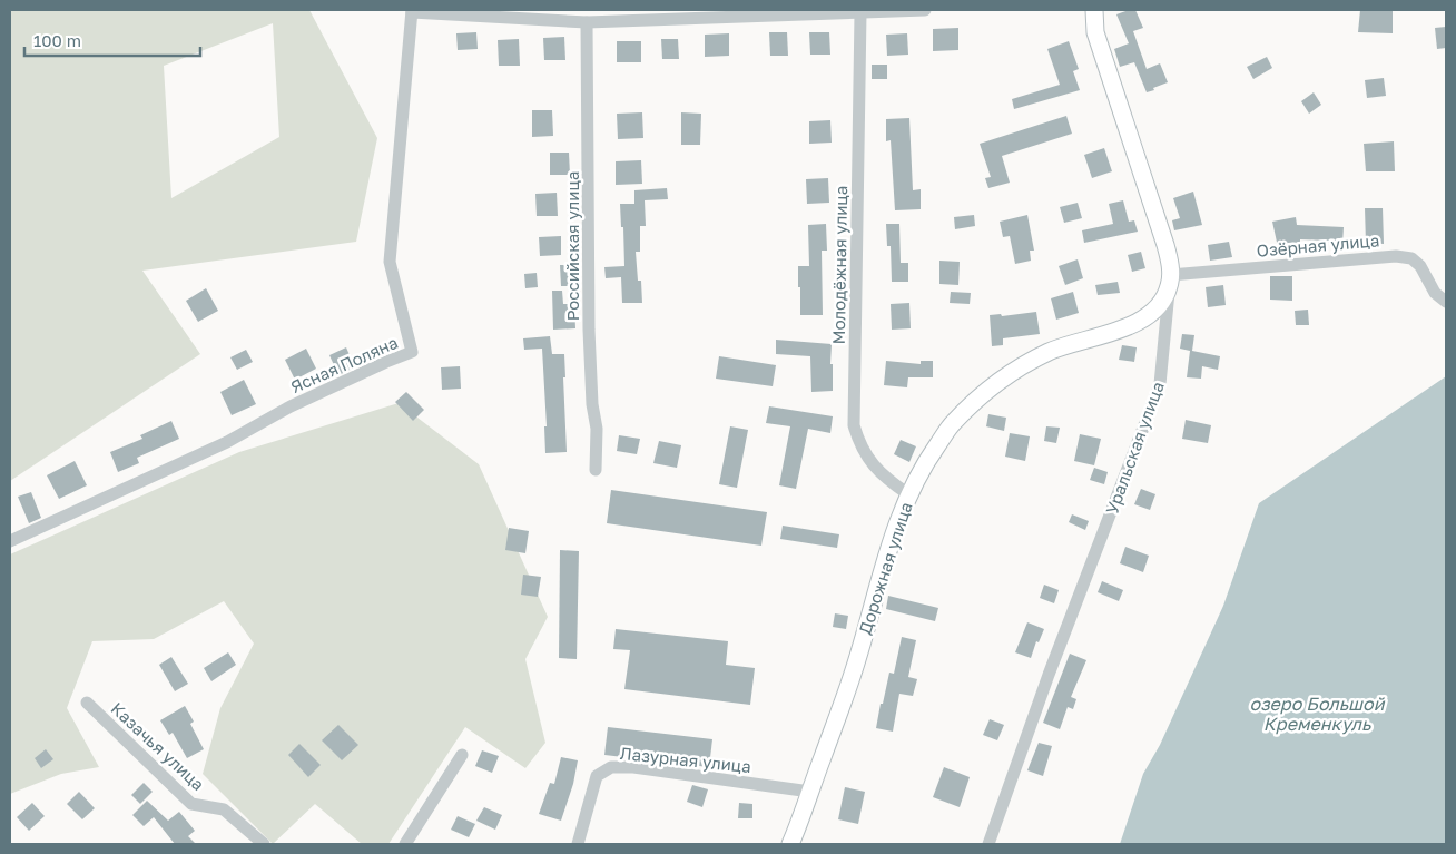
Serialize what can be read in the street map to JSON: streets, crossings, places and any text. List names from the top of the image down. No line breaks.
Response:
{"streets":{"street":["Озёрная улица","Российская улица","Молодёжная улица","Ясная Поляна","Уральская улица","Дорожная улица","Казачья улица","Лазурная улица"]},"crossings":[["Озёрная улица","Уральская улица"],["Озёрная улица","Дорожная улица"],["Молодёжная улица","Дорожная улица"],["Уральская улица","Дорожная улица"],["Дорожная улица","Лазурная улица"]],"water":["озеро Большой Кременкуль"],"scale_bar":"100 m"}
